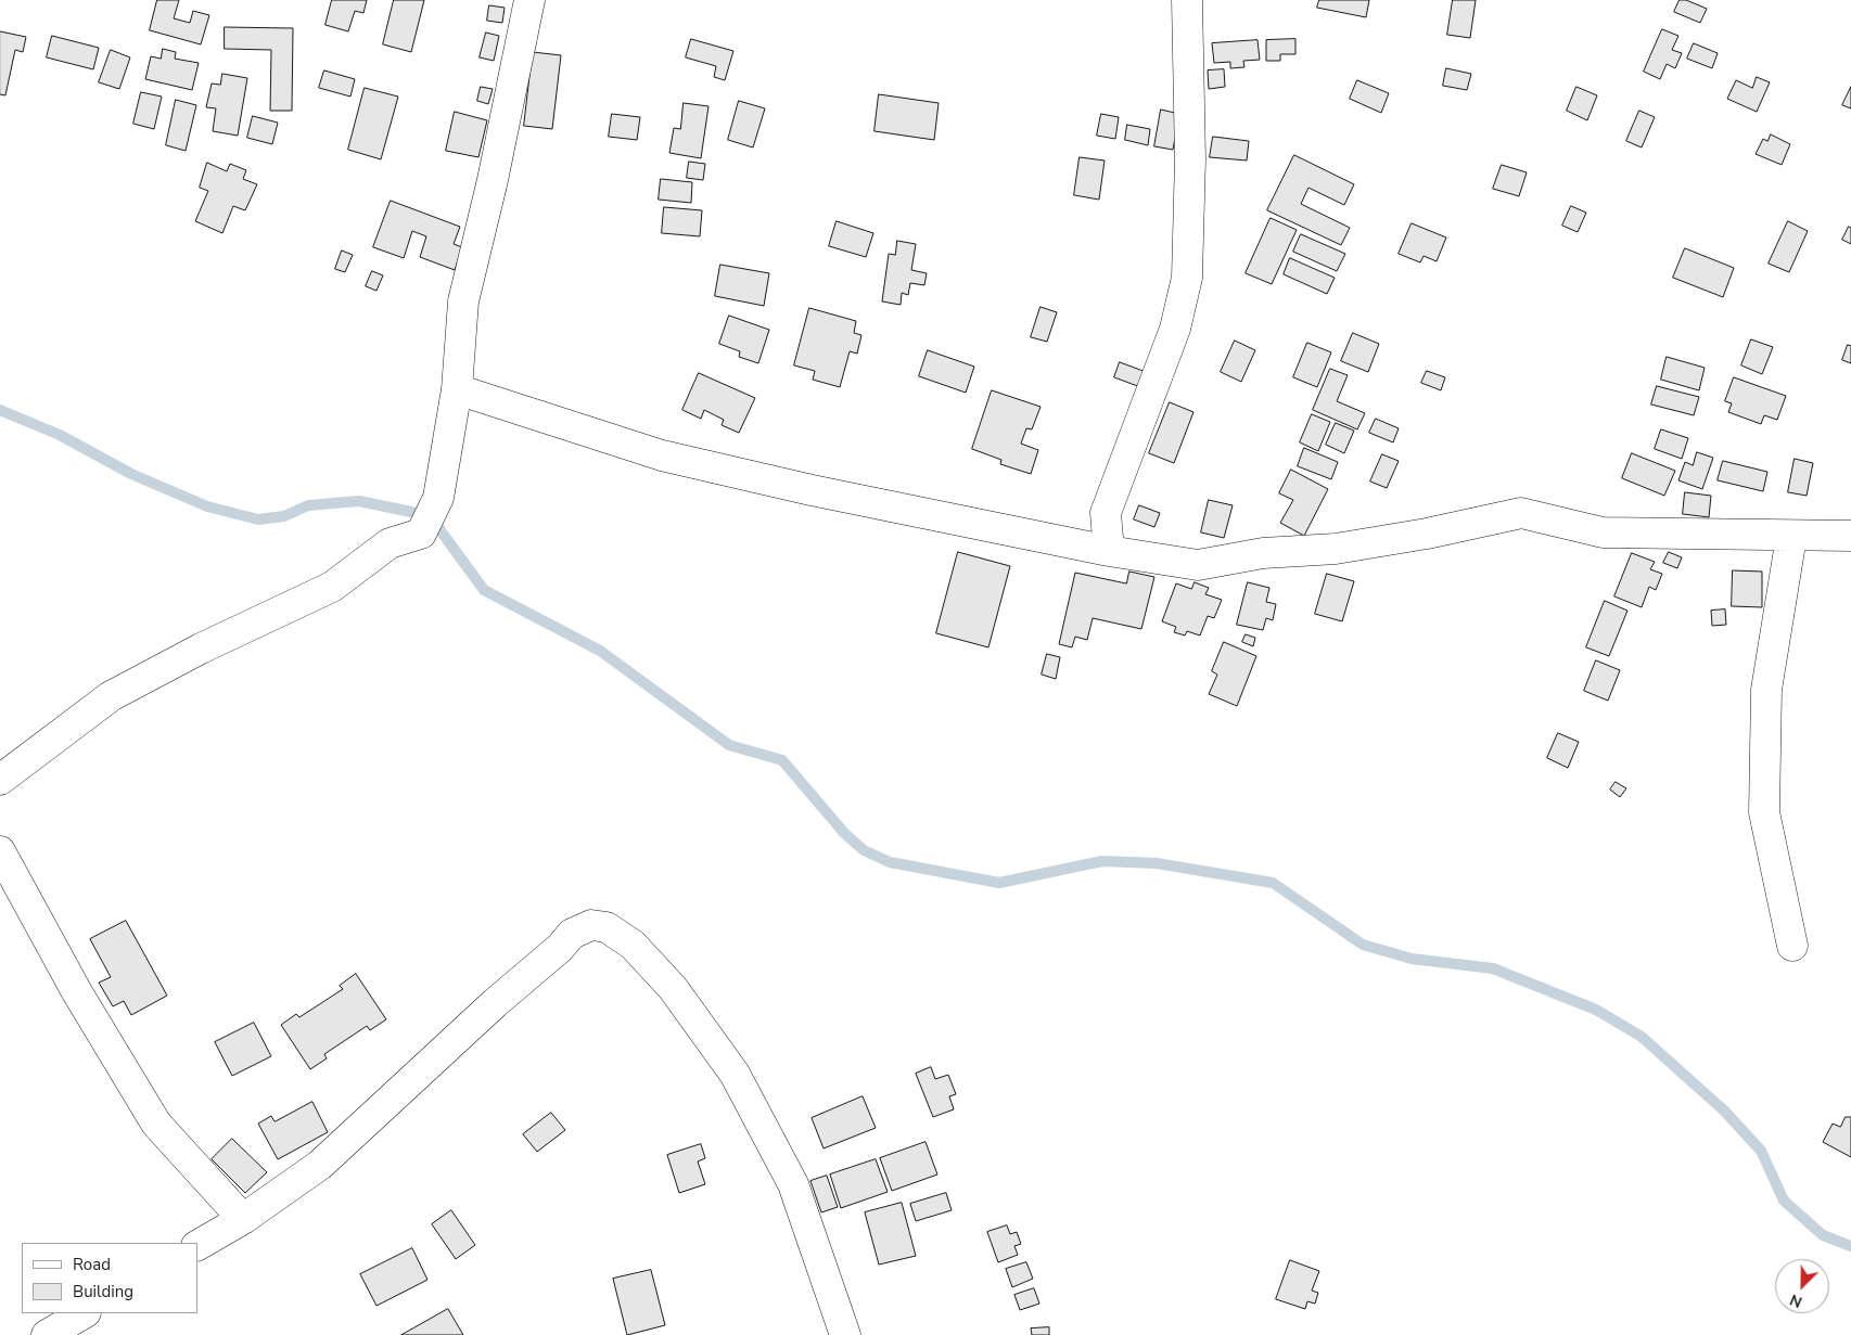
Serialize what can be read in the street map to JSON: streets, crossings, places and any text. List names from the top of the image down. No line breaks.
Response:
{"legend":["Road","Building"],"north":"bottom left"}
